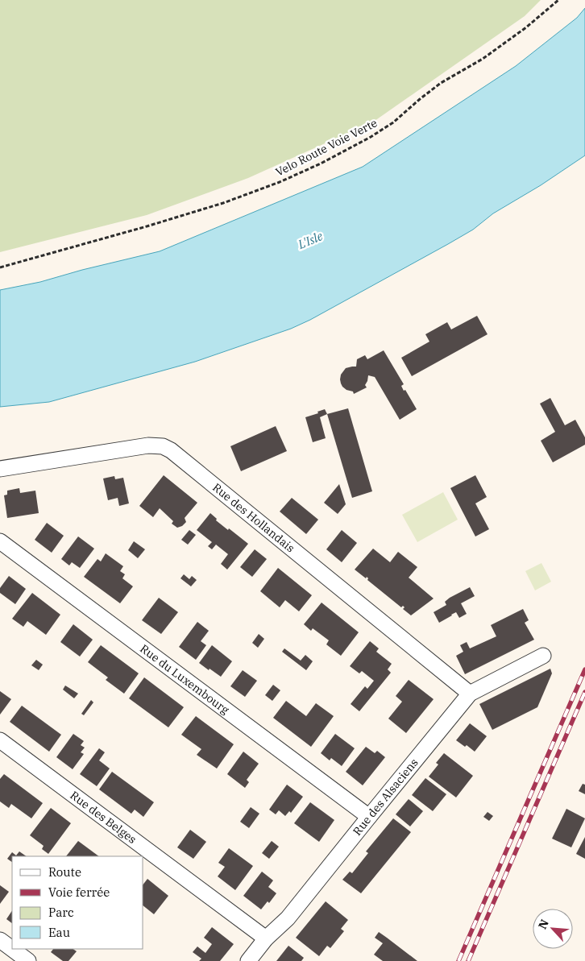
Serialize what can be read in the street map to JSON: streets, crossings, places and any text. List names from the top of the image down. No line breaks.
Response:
{"streets":{"street":["Rue des Hollandais","Rue du Luxembourg","Rue des Alsaciens","Rue des Belges"],"path":["Velo Route Voie Verte"]},"crossings":[["Rue des Hollandais","Rue des Alsaciens"],["Rue du Luxembourg","Rue des Alsaciens"],["Rue des Alsaciens","Rue des Belges"]],"water":["L'Isle"],"legend":["Route","Voie ferrée","Parc","Eau"],"north":"top left"}
